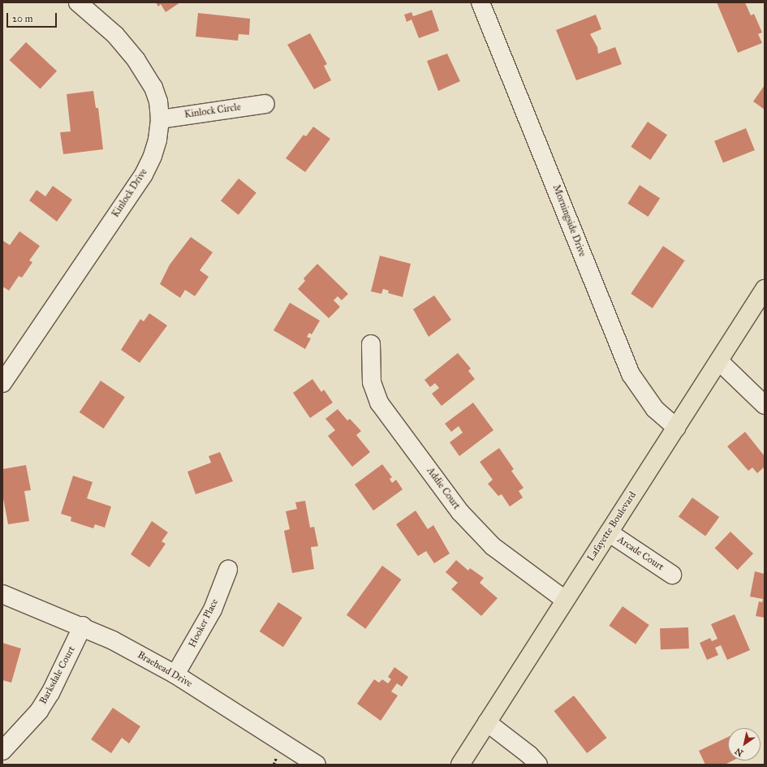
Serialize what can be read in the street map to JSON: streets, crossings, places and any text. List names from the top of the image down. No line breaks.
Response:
{"streets":{"main road":["Lafayette Boulevard"],"street":["Kinlock Circle","Kinlock Drive","Morningside Drive","Addie Court","Arcade Court","Hooker Place","Braehead Drive","Barksdale Court"]},"crossings":[["Kinlock Circle","Kinlock Drive"],["Morningside Drive","Lafayette Boulevard"],["Addie Court","Lafayette Boulevard"],["Lafayette Boulevard","Arcade Court"],["Hooker Place","Braehead Drive"],["Braehead Drive","Barksdale Court"]],"scale_bar":"20 m","north":"bottom left"}
